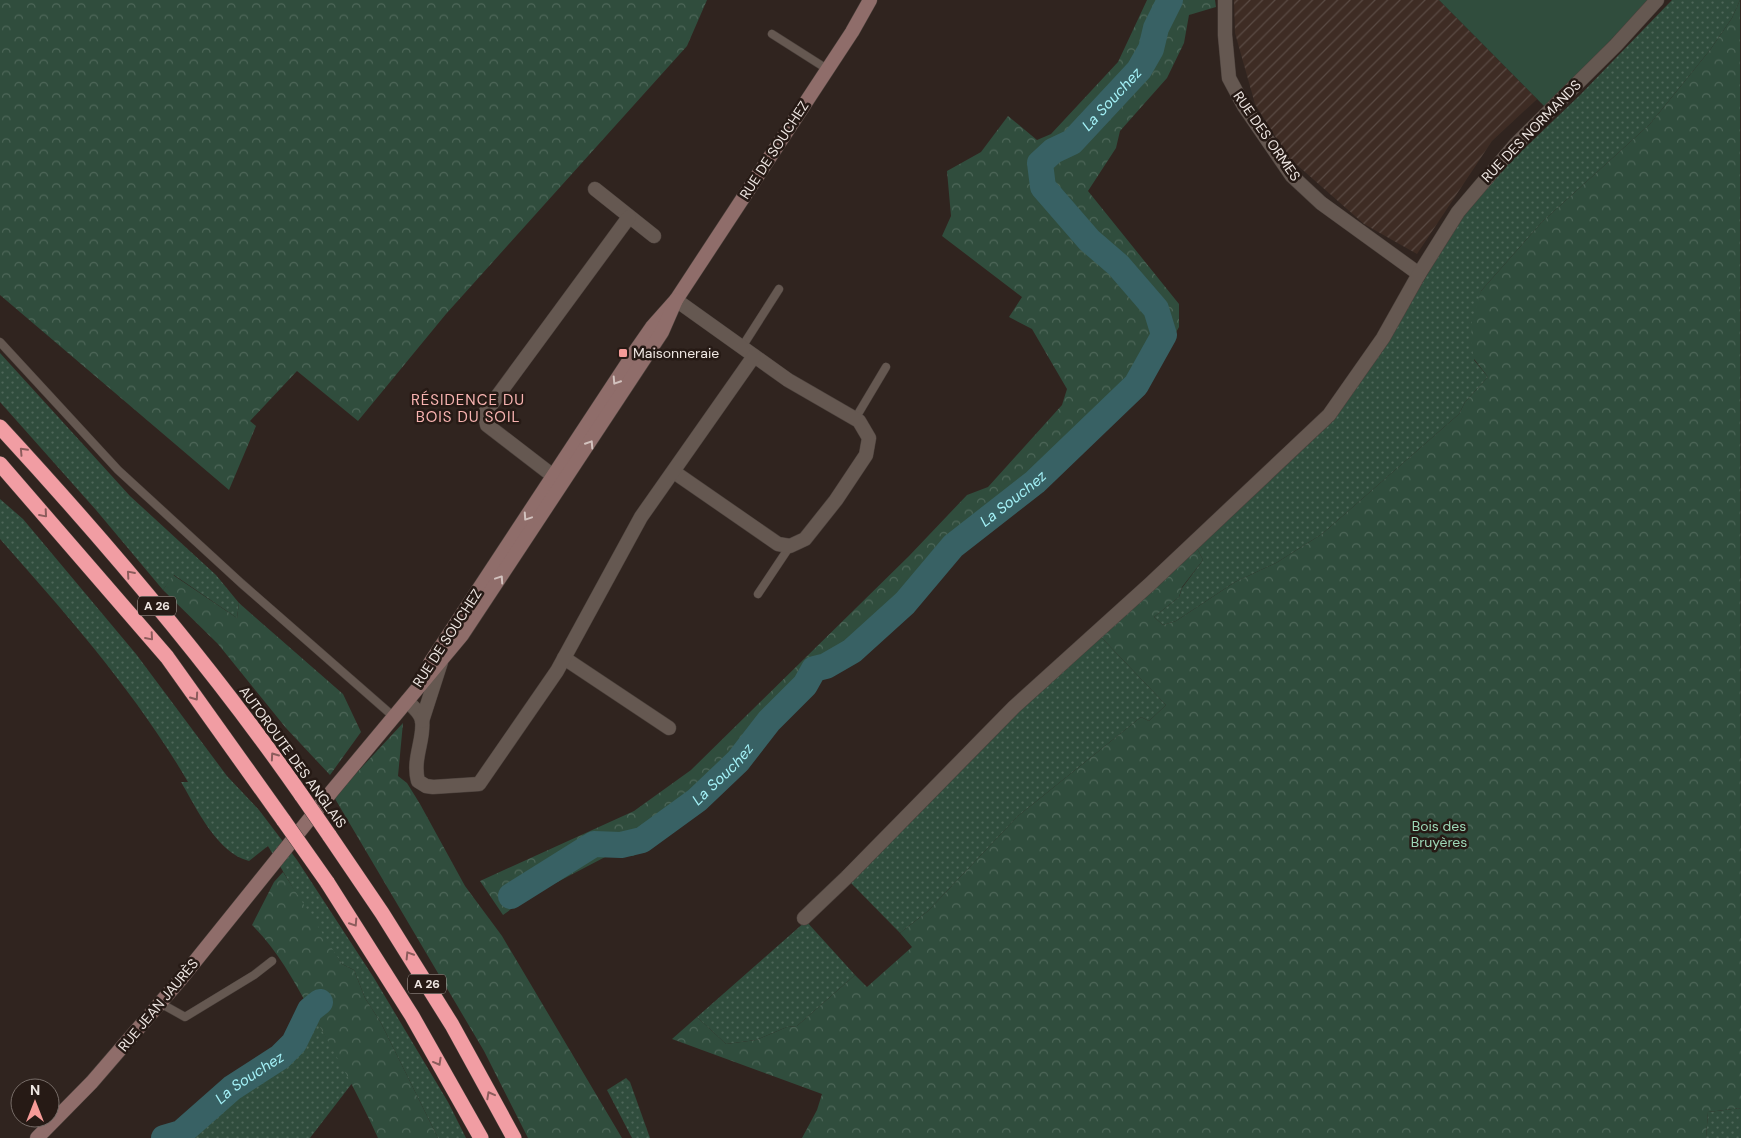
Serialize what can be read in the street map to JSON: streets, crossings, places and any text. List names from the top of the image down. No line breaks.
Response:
{"streets":{"highway":["A 26","AUTOROUTE DES ANGLAIS"],"main road":["RUE DE SOUCHEZ","RUE JEAN JAURÈS"],"street":["RUE DES NORMANDS","RUE DES ORMES"]},"crossings":[["RUE DES NORMANDS","RUE DES ORMES"],["RUE DE SOUCHEZ","RUE JEAN JAURÈS"]],"districts":["RÉSIDENCE DU BOIS DU SOIL"],"water":["La Souchez"],"parks":["Bois des Bruyères"],"places":{"transit":["Maisonneraie"]},"north":"top"}
